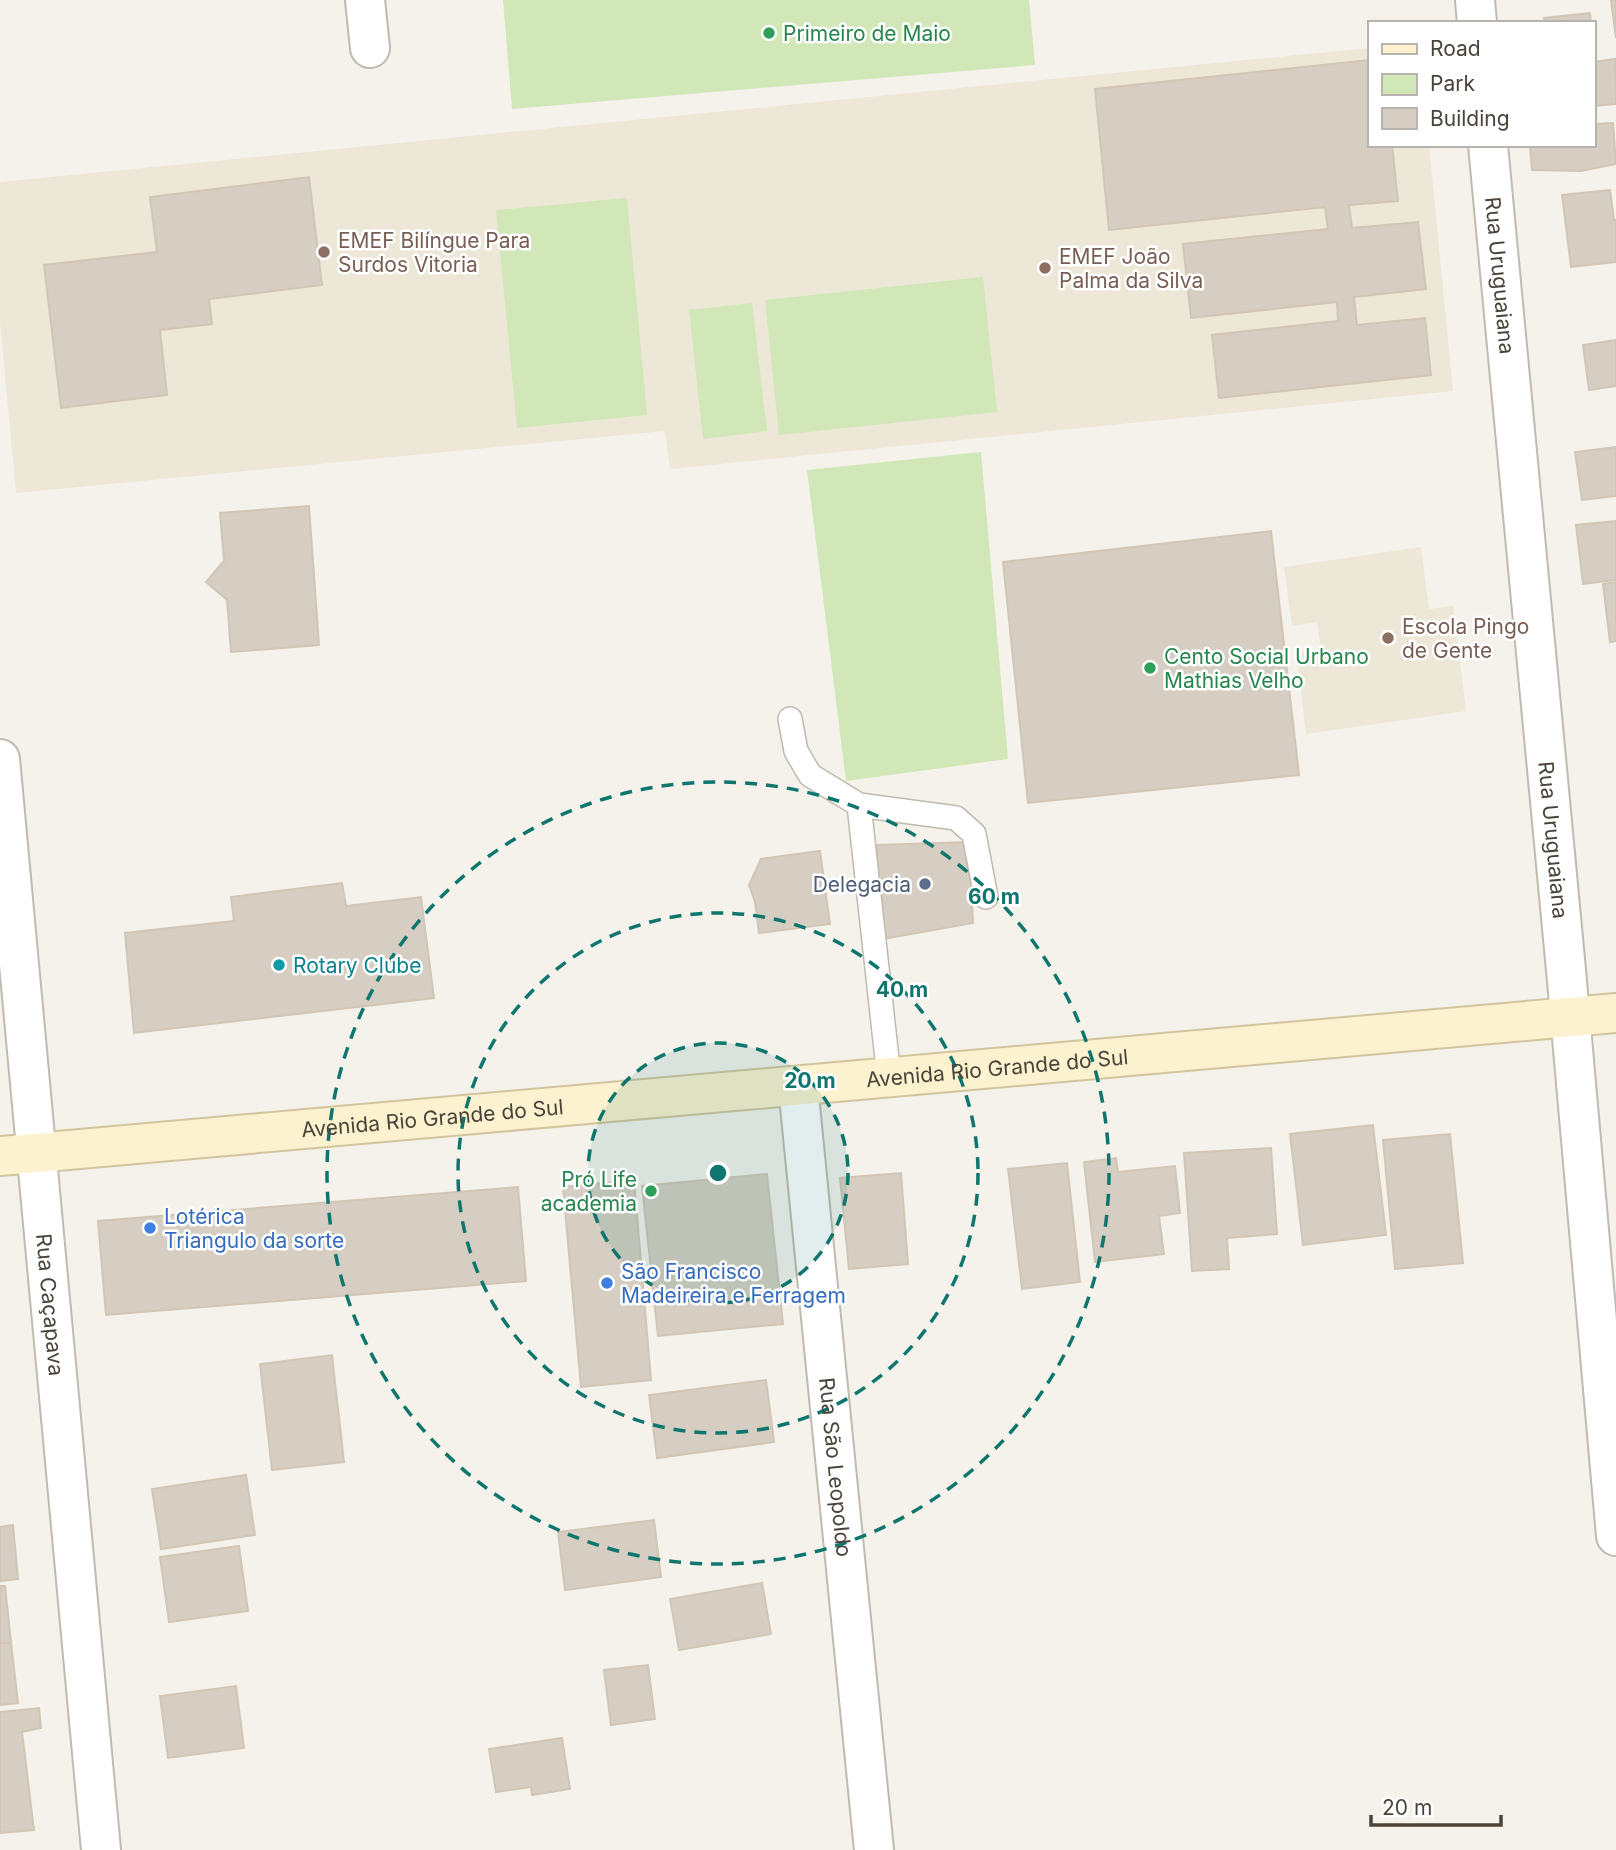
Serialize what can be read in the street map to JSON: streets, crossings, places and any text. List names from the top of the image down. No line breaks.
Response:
{"streets":{"main road":["Avenida Rio Grande do Sul"],"street":["Rua Uruguaiana","Rua Caçapava","Rua São Leopoldo"]},"crossings":[["Rua Uruguaiana","Avenida Rio Grande do Sul"],["Avenida Rio Grande do Sul","Rua Caçapava"],["Avenida Rio Grande do Sul","Rua São Leopoldo"]],"places":["Primeiro de Maio","EMEF Bilíngue Para Surdos Vitoria","EMEF João Palma da Silva","Escola Pingo de Gente","Cento Social Urbano Mathias Velho","Delegacia","Rotary Clube","Pró Life academia","Lotérica Triangulo da sorte","São Francisco Madeireira e Ferragem"],"legend":["Road","Park","Building"],"scale_bar":"20 m","rings":["60 m","40 m","20 m"]}
